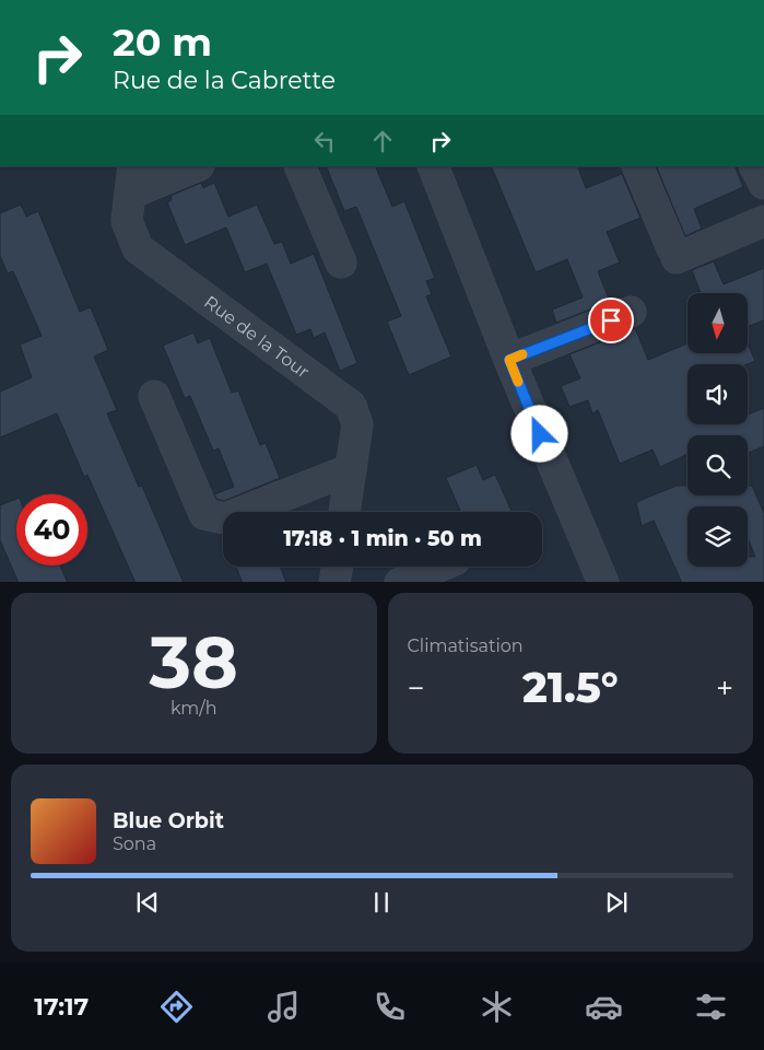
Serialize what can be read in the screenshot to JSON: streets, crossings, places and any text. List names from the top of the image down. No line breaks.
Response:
{"streets":{"street":["Rue de la Tour"]},"north":"bottom","page":{"turn":["20 m","Rue de la Cabrette"],"limit":"40","trip":"17:18 · 1 min · 50 m","tile":[["38","km/h"],"Climatisation"],"heat":["−","21.5°","+"],"song":["Blue Orbit","Sona"],"tabs":"17:17"}}
